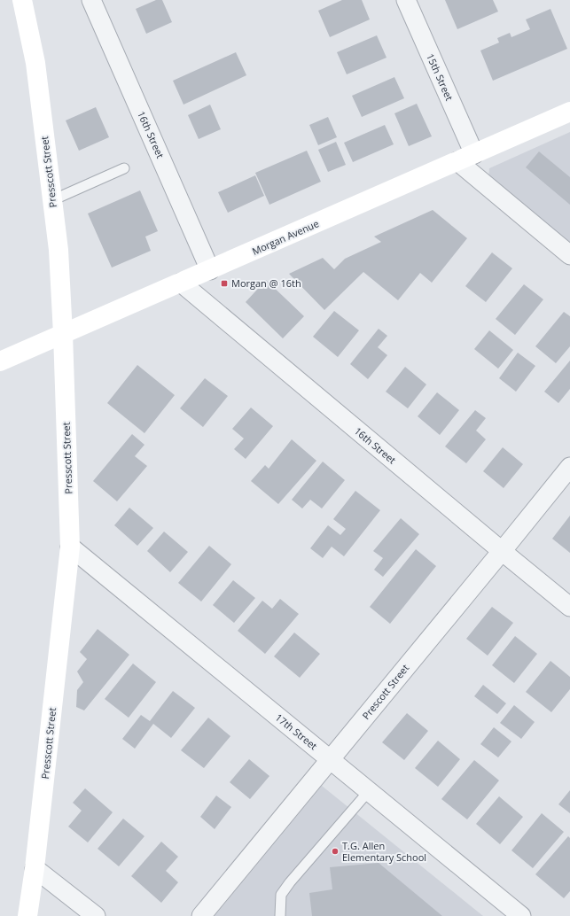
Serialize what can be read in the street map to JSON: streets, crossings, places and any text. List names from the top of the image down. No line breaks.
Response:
{"streets":{"main road":["Presscott Street","Morgan Avenue"],"street":["15th Street","16th Street","Prescott Street","17th Street"]},"crossings":[["15th Street","Morgan Avenue"],["16th Street","Morgan Avenue"],["16th Street","Prescott Street"],["Presscott Street","Morgan Avenue"],["Presscott Street","17th Street"],["Prescott Street","17th Street"]],"places":{"transit":["Morgan @ 16th"],"other":["T.G. Allen Elementary School"]}}
